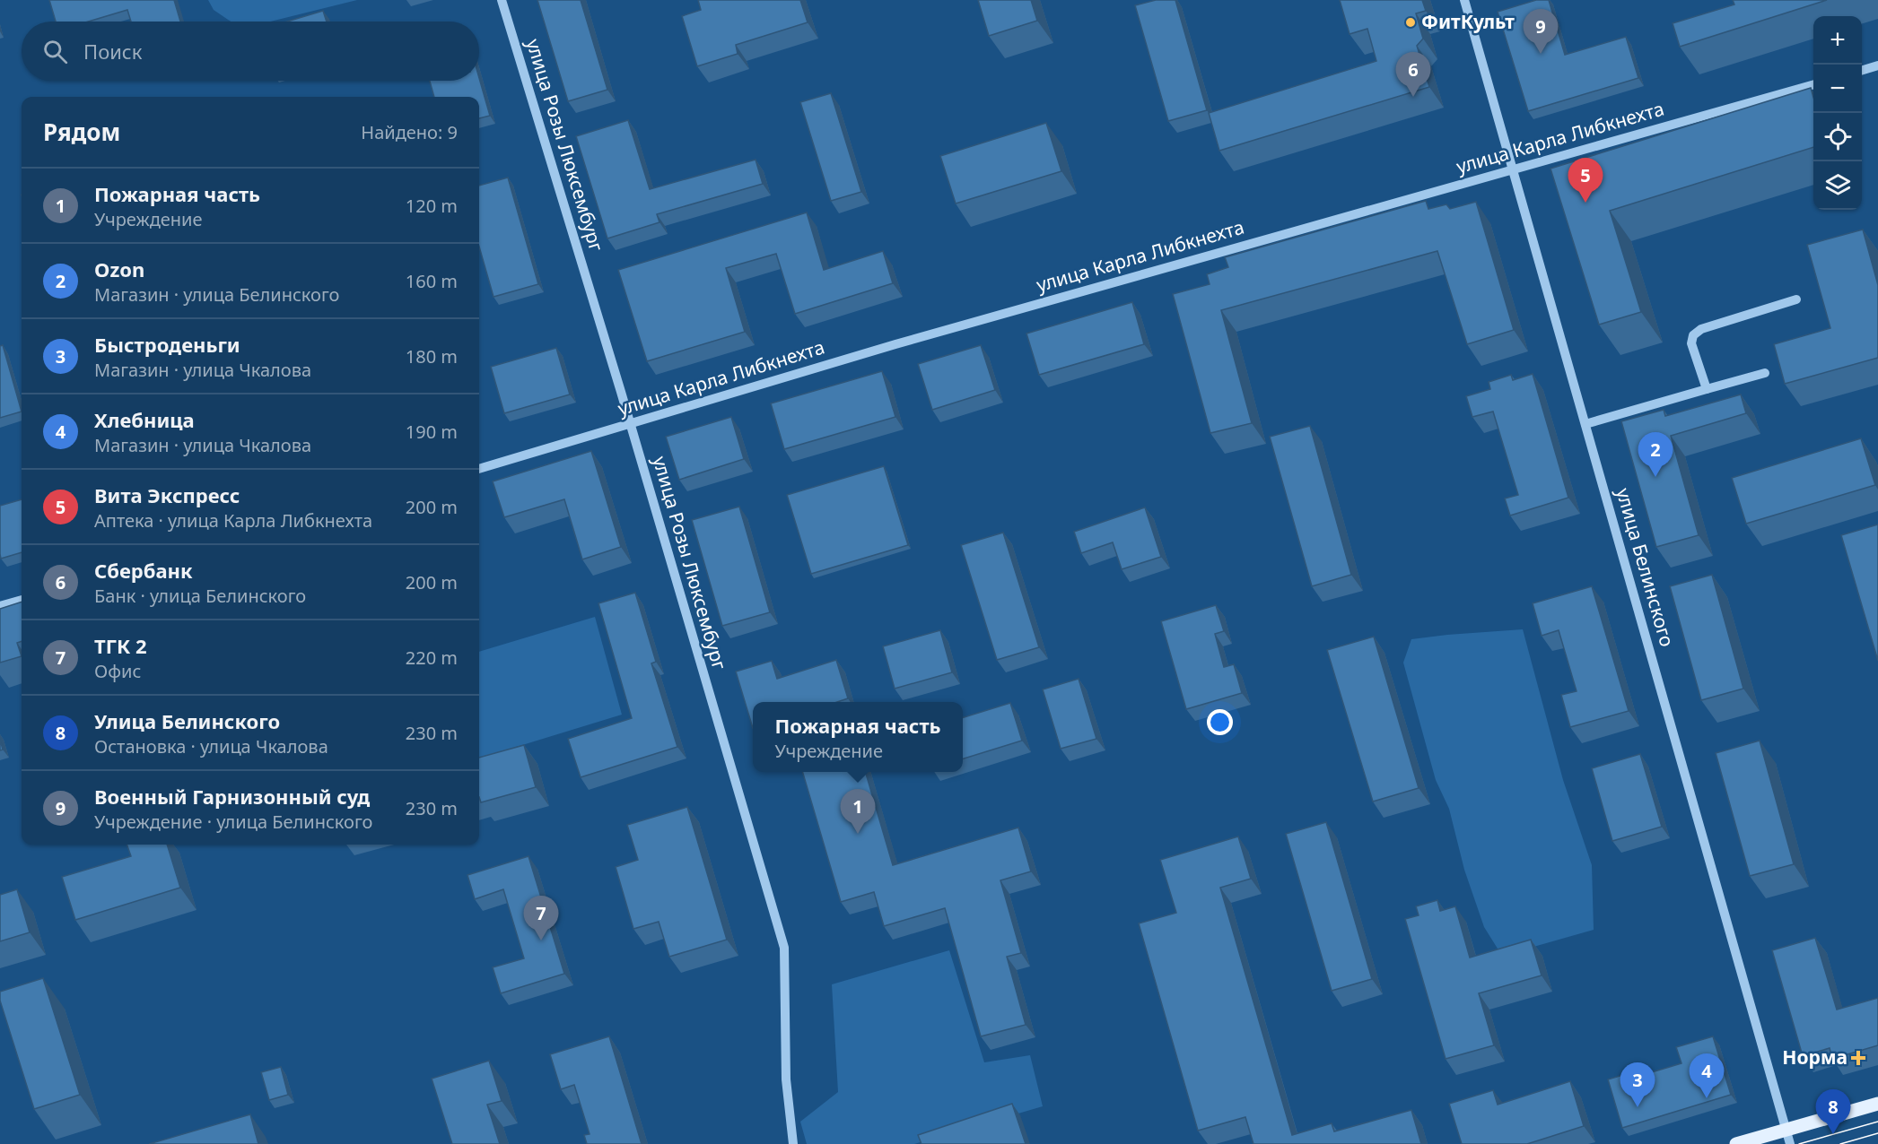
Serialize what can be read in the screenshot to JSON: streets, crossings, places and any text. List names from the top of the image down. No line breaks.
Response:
{"streets":{"street":["улица Карла Либкнехта","улица Розы Люксембург","улица Белинского"]},"crossings":[["улица Карла Либкнехта","улица Розы Люксембург"],["улица Карла Либкнехта","улица Белинского"]],"places":{"other":["ФитКульт"],"health":["Норма"]},"page":{"pins":["9","6","5","2","1","7","4","3","8"],"map_buttons":["+","−"],"search":"Поиск","heading":["Рядом","Найдено: 9"],"list":[{"mark":"1","name":"Пожарная часть","note":"Учреждение","value":"120 m"},{"mark":"2","name":"Ozon","note":"Магазин · улица Белинского","value":"160 m"},{"mark":"3","name":"Быстроденьги","note":"Магазин · улица Чкалова","value":"180 m"},{"mark":"4","name":"Хлебница","note":"Магазин · улица Чкалова","value":"190 m"},{"mark":"5","name":"Вита Экспресс","note":"Аптека · улица Карла Либкнехта","value":"200 m"},{"mark":"6","name":"Сбербанк","note":"Банк · улица Белинского","value":"200 m"},{"mark":"7","name":"ТГК 2","note":"Офис","value":"220 m"},{"mark":"8","name":"Улица Белинского","note":"Остановка · улица Чкалова","value":"230 m"},{"mark":"9","name":"Военный Гарнизонный суд","note":"Учреждение · улица Белинского","value":"230 m"}],"popup":["Пожарная часть","Учреждение"]}}
